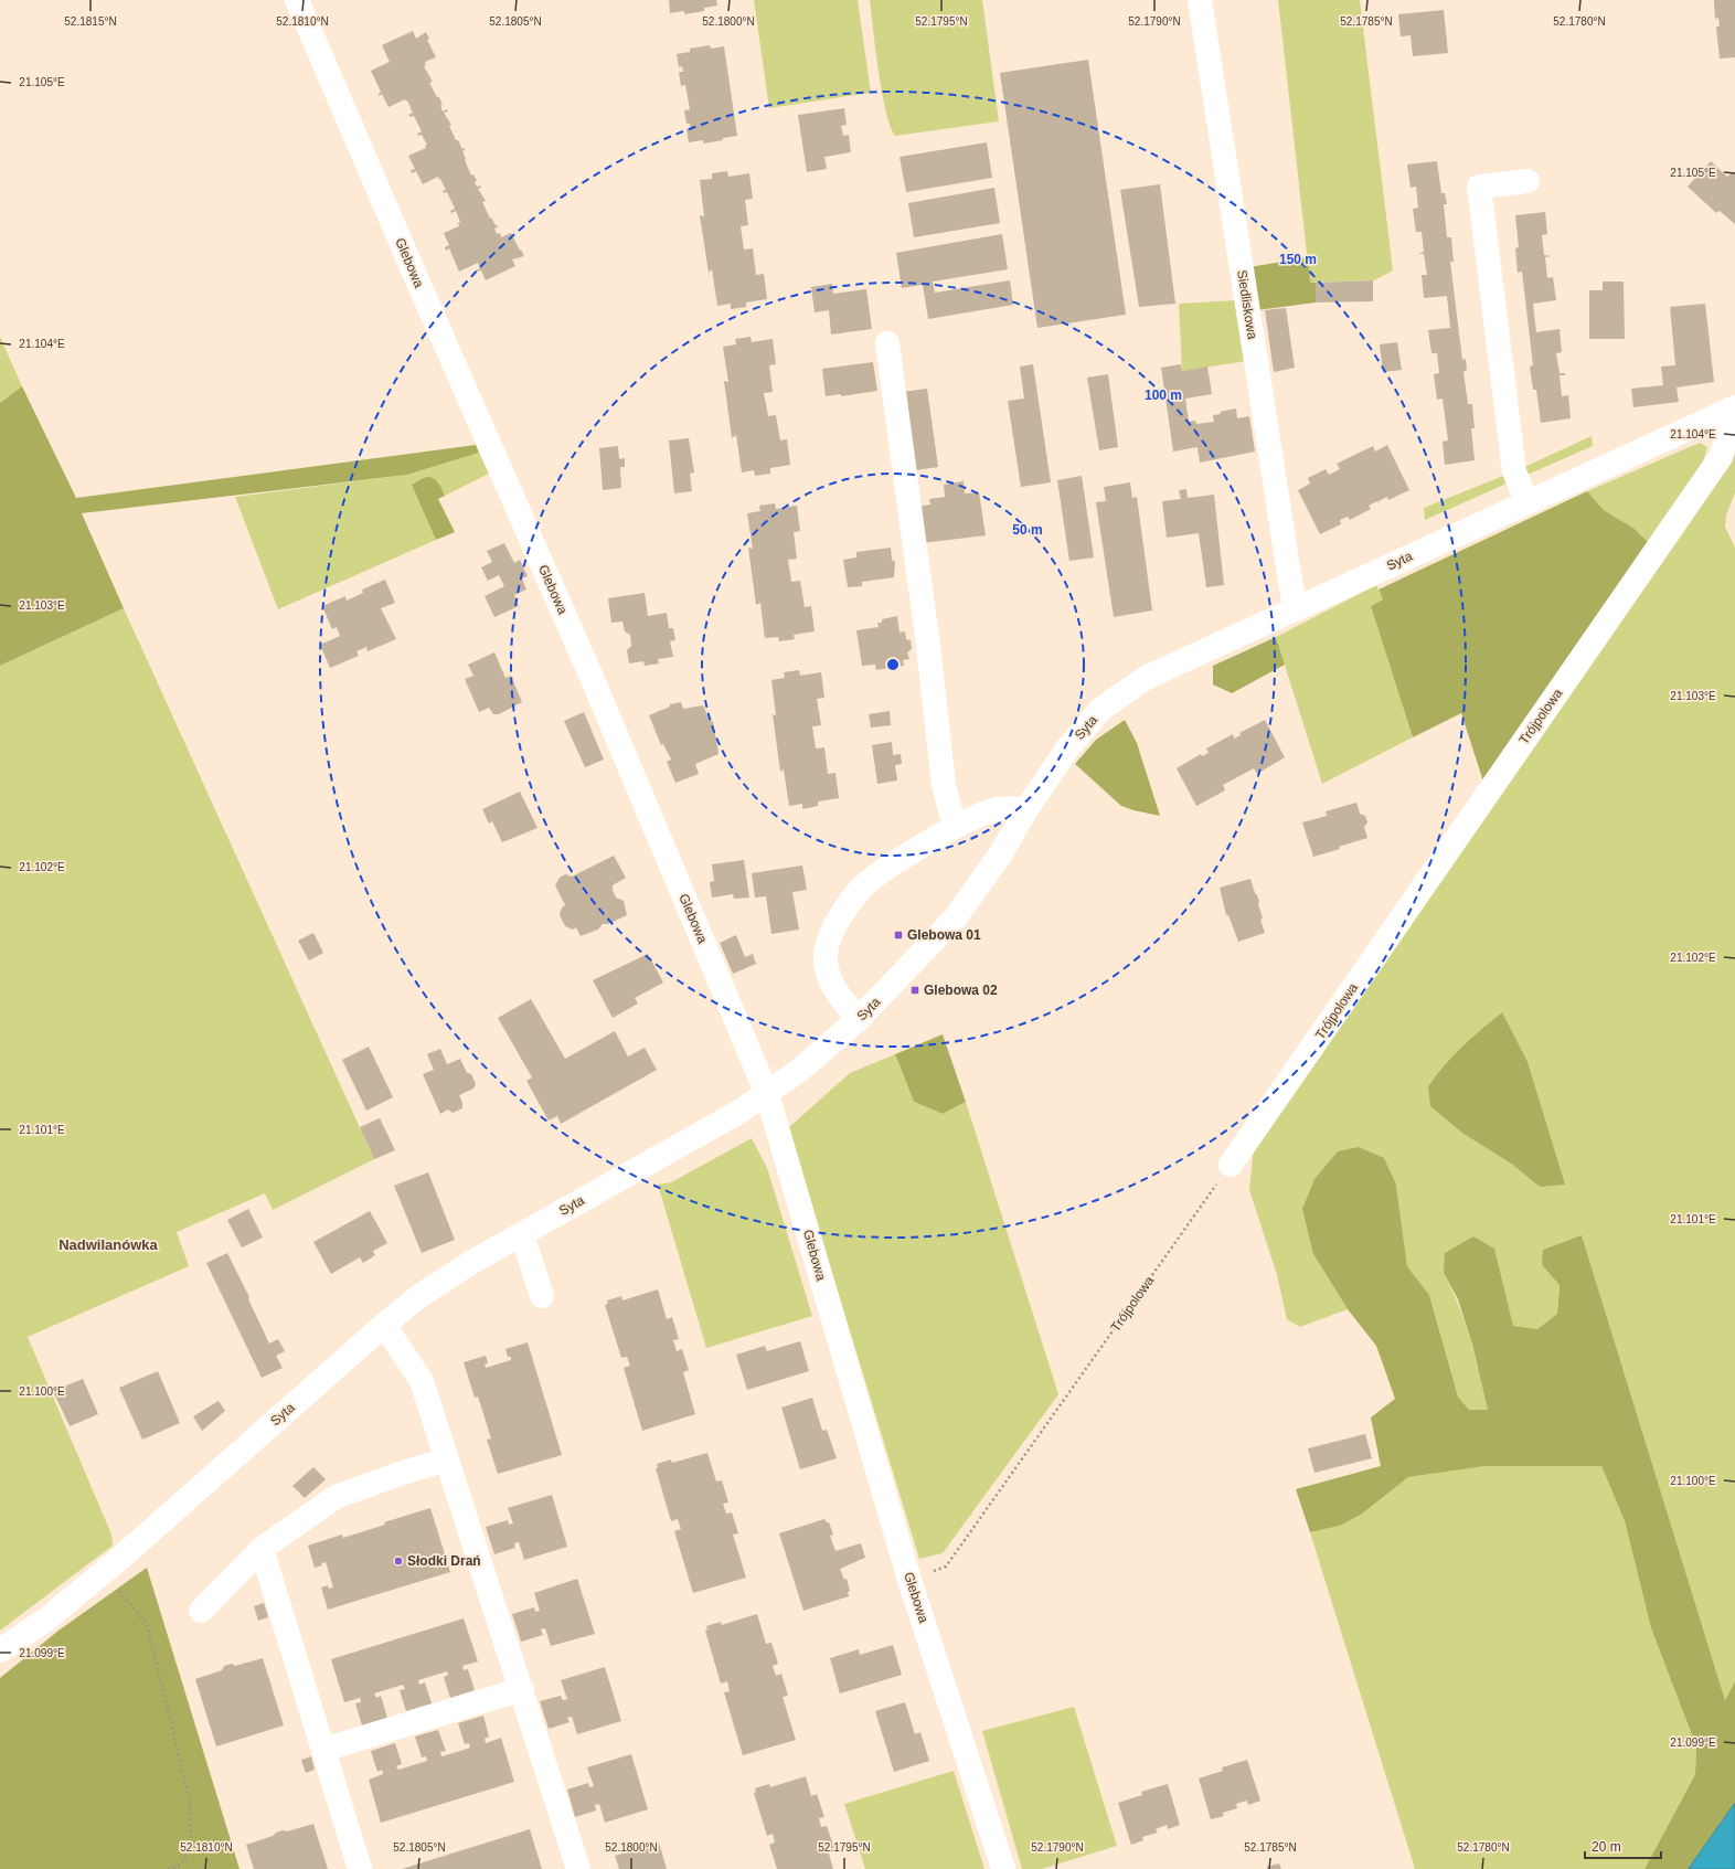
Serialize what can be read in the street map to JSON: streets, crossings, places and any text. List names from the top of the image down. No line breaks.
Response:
{"streets":{"street":["Glebowa","Siedliskowa","Syta","Trójpolowa"]},"crossings":[["Glebowa","Syta"],["Glebowa","Trójpolowa"],["Siedliskowa","Syta"],["Syta","Trójpolowa"]],"districts":["Nadwilanówka"],"places":{"transit":["Glebowa 01","Glebowa 02"],"other":["Słodki Drań"]},"scale_bar":"20 m","coordinates":["52.1815°N","52.1810°N","52.1805°N","52.1800°N","52.1795°N","52.1790°N","52.1785°N","52.1780°N","21.105°E","21.104°E","21.103°E","21.102°E","21.101°E","21.100°E","21.099°E"],"rings":["150 m","100 m","50 m"]}
